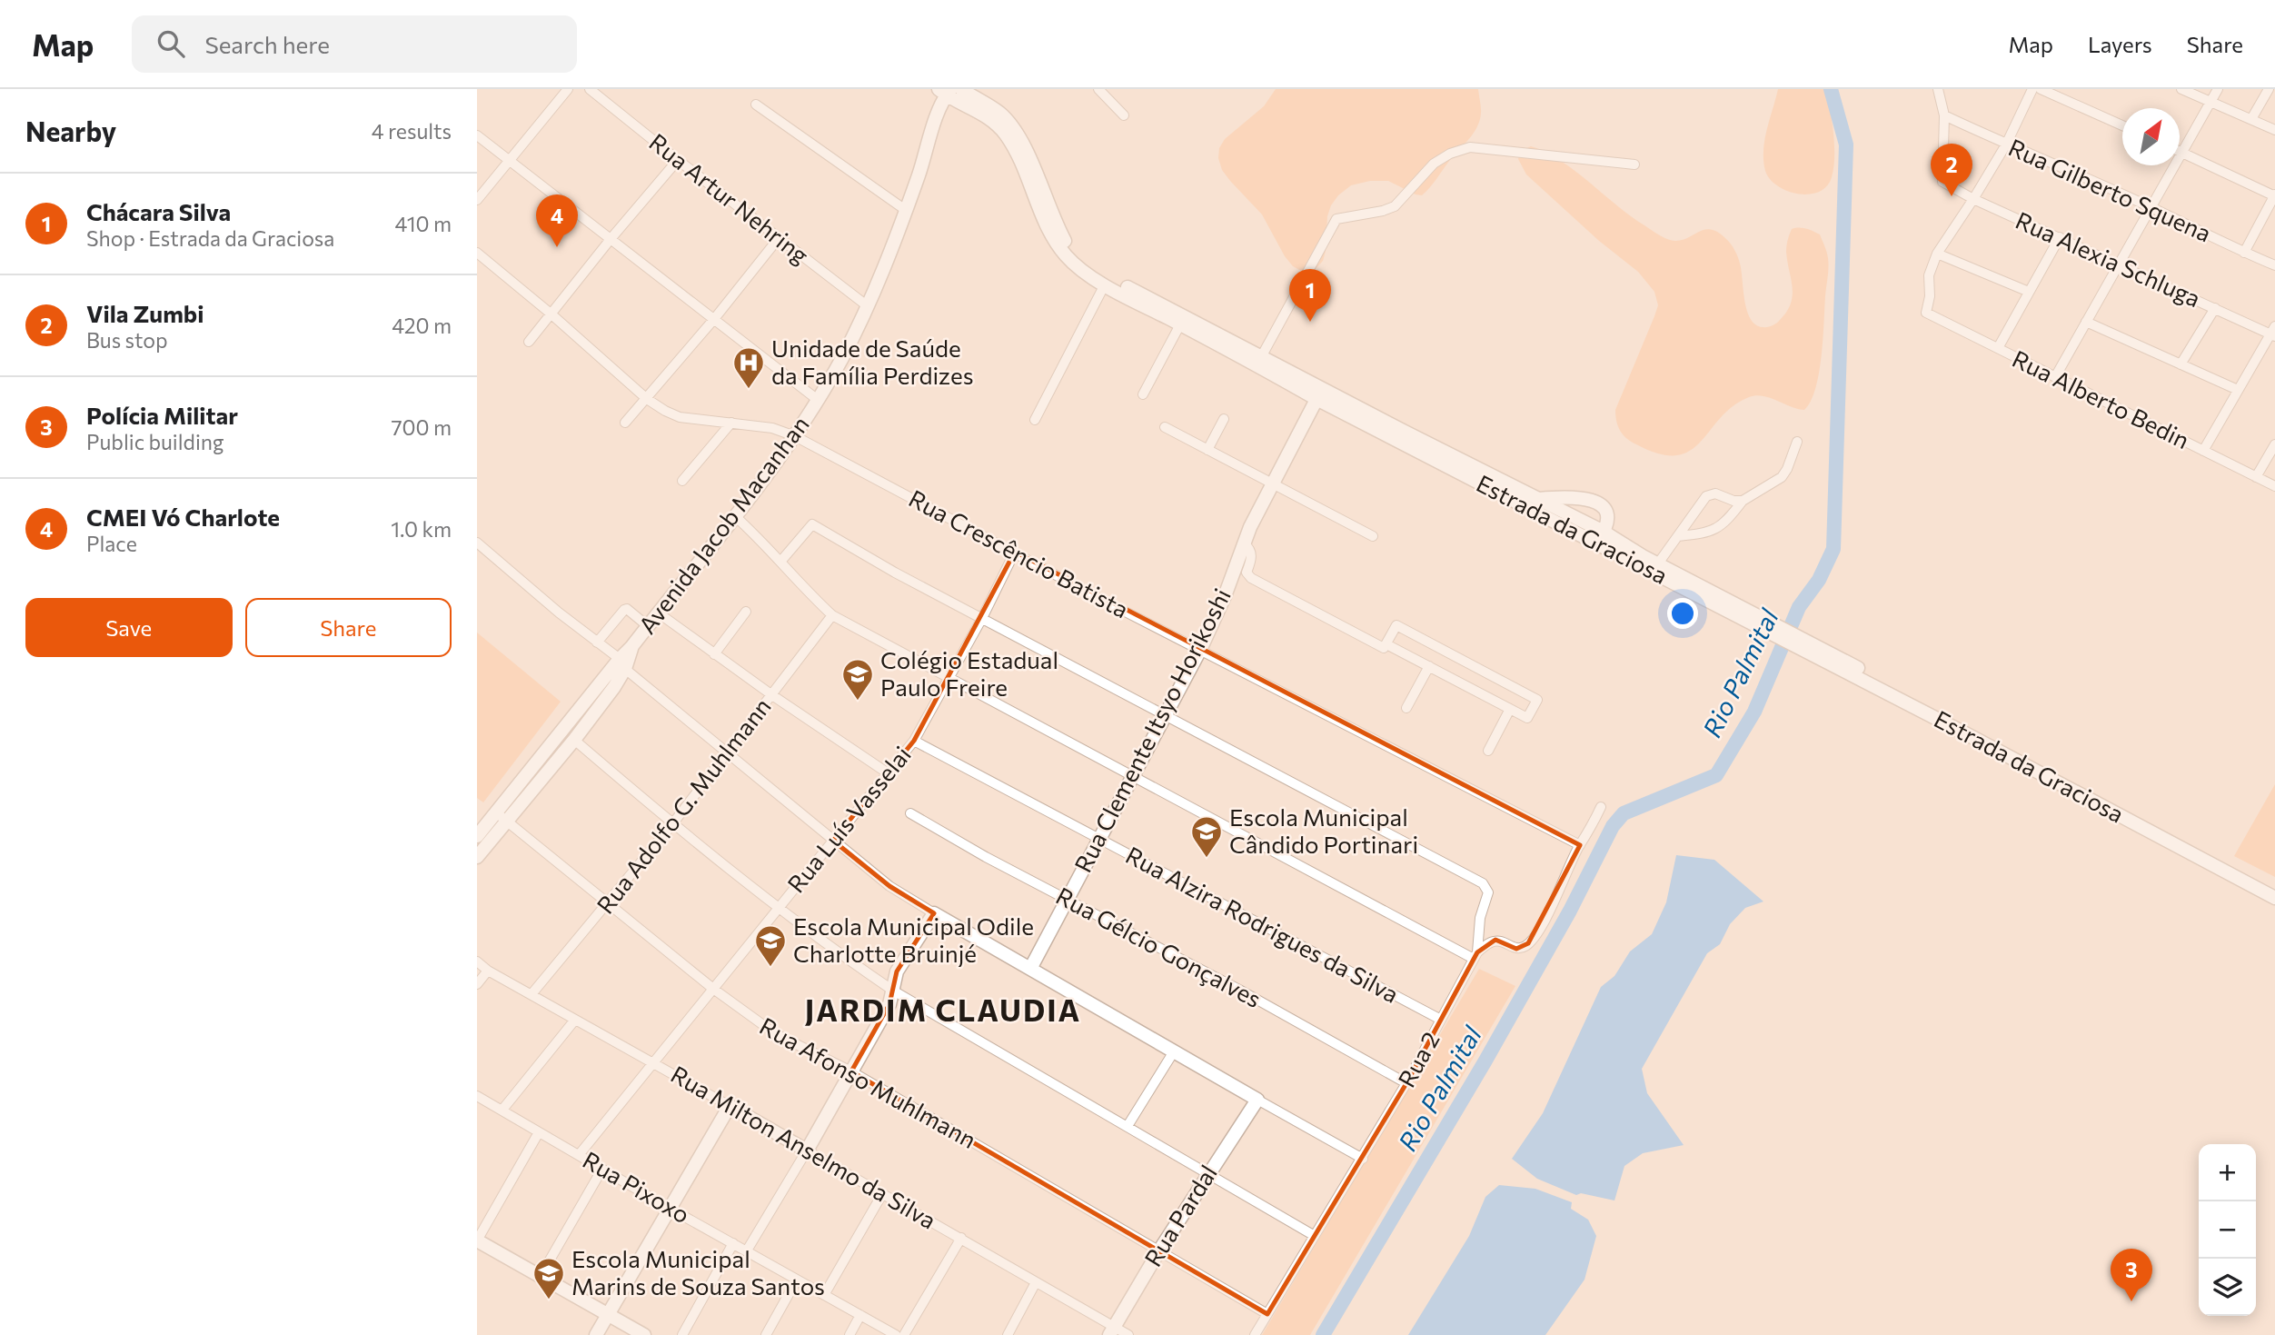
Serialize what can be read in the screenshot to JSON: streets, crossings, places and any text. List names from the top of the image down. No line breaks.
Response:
{"streets":{"main road":["Avenida Jacob Macanhan","Estrada da Graciosa","Rua Clemente Itsyo Horikoshi","Rua Milton Anselmo da Silva","Rua Pardal"],"street":["Rua Gilberto Squena","Rua Artur Nehring","Rua Alexia Schluga","Rua Alberto Bedin","Rua Crescêncio Batista","Rua Adolfo G. Muhlmann","Rua Luís Vasselai","Rua Alzira Rodrigues da Silva","Rua Gélcio Gonçalves","Rua 2","Rua Afonso Muhlmann","Rua Pixoxo"]},"crossings":[["Rua Gilberto Squena","Rua Alexia Schluga"],["Rua Artur Nehring","Avenida Jacob Macanhan"],["Avenida Jacob Macanhan","Estrada da Graciosa"],["Avenida Jacob Macanhan","Rua Crescêncio Batista"],["Avenida Jacob Macanhan","Rua Afonso Muhlmann"],["Estrada da Graciosa","Rua Clemente Itsyo Horikoshi"],["Rua Crescêncio Batista","Rua Clemente Itsyo Horikoshi"],["Rua Crescêncio Batista","Rua Luís Vasselai"],["Rua Clemente Itsyo Horikoshi","Rua Alzira Rodrigues da Silva"],["Rua Clemente Itsyo Horikoshi","Rua Gélcio Gonçalves"],["Rua Adolfo G. Muhlmann","Rua Afonso Muhlmann"],["Rua Adolfo G. Muhlmann","Rua Milton Anselmo da Silva"],["Rua Luís Vasselai","Rua Alzira Rodrigues da Silva"],["Rua Luís Vasselai","Rua Afonso Muhlmann"],["Rua Luís Vasselai","Rua Milton Anselmo da Silva"],["Rua Luís Vasselai","Rua Pixoxo"],["Rua Alzira Rodrigues da Silva","Rua 2"],["Rua Gélcio Gonçalves","Rua 2"],["Rua 2","Rua Afonso Muhlmann"],["Rua Afonso Muhlmann","Rua Pardal"],["Rua Milton Anselmo da Silva","Rua Pardal"]],"districts":["JARDIM CLAUDIA"],"water":["Rio Palmital"],"places":{"hospital":["Unidade de Saúde da Família Perdizes"],"school or university":["Colégio Estadual Paulo Freire","Escola Municipal Cândido Portinari","Escola Municipal Odile Charlotte Bruinjé","Escola Municipal Marins de Souza Santos"]},"north":"top right","page":{"header":"Map","search":"Search here","nav":["Map","Layers","Share"],"heading":["Nearby","4 results"],"pins":["2","4","1","3"],"list":[{"mark":"1","name":"Chácara Silva","note":"Shop · Estrada da Graciosa","value":"410 m"},{"mark":"2","name":"Vila Zumbi","note":"Bus stop","value":"420 m"},{"mark":"3","name":"Polícia Militar","note":"Public building","value":"700 m"},{"mark":"4","name":"CMEI Vó Charlote","note":"Place","value":"1.0 km"}],"buttons":["Save","Share"],"map_buttons":["+","−"]}}
